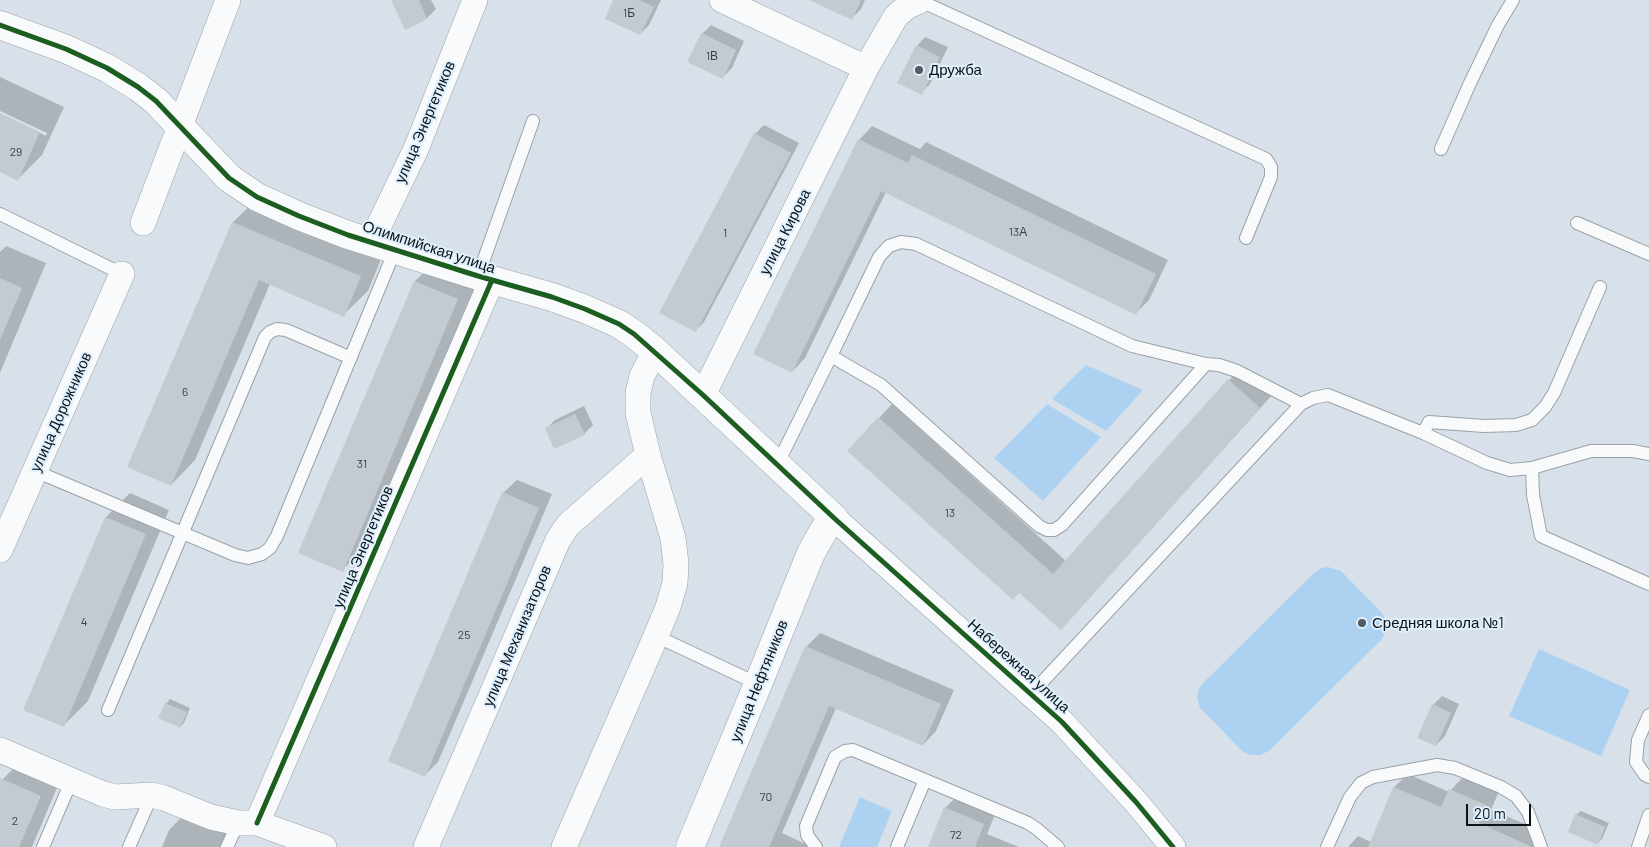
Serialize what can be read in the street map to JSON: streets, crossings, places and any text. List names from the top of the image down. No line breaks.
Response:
{"streets":{"street":["улица Энергетиков","улица Кирова","Олимпийская улица","улица Дорожников","улица Механизаторов","Набережная улица","улица Нефтяников"]},"crossings":[["улица Энергетиков","Олимпийская улица"],["улица Кирова","Олимпийская улица"],["Олимпийская улица","Набережная улица"],["Олимпийская улица","улица Нефтяников"],["Набережная улица","улица Нефтяников"]],"places":["Дружба","Средняя школа №1"],"house_numbers":["1Б","1В","29","13А","1","6","31","13","4","25","70","2","72"],"scale_bar":"20 m"}
